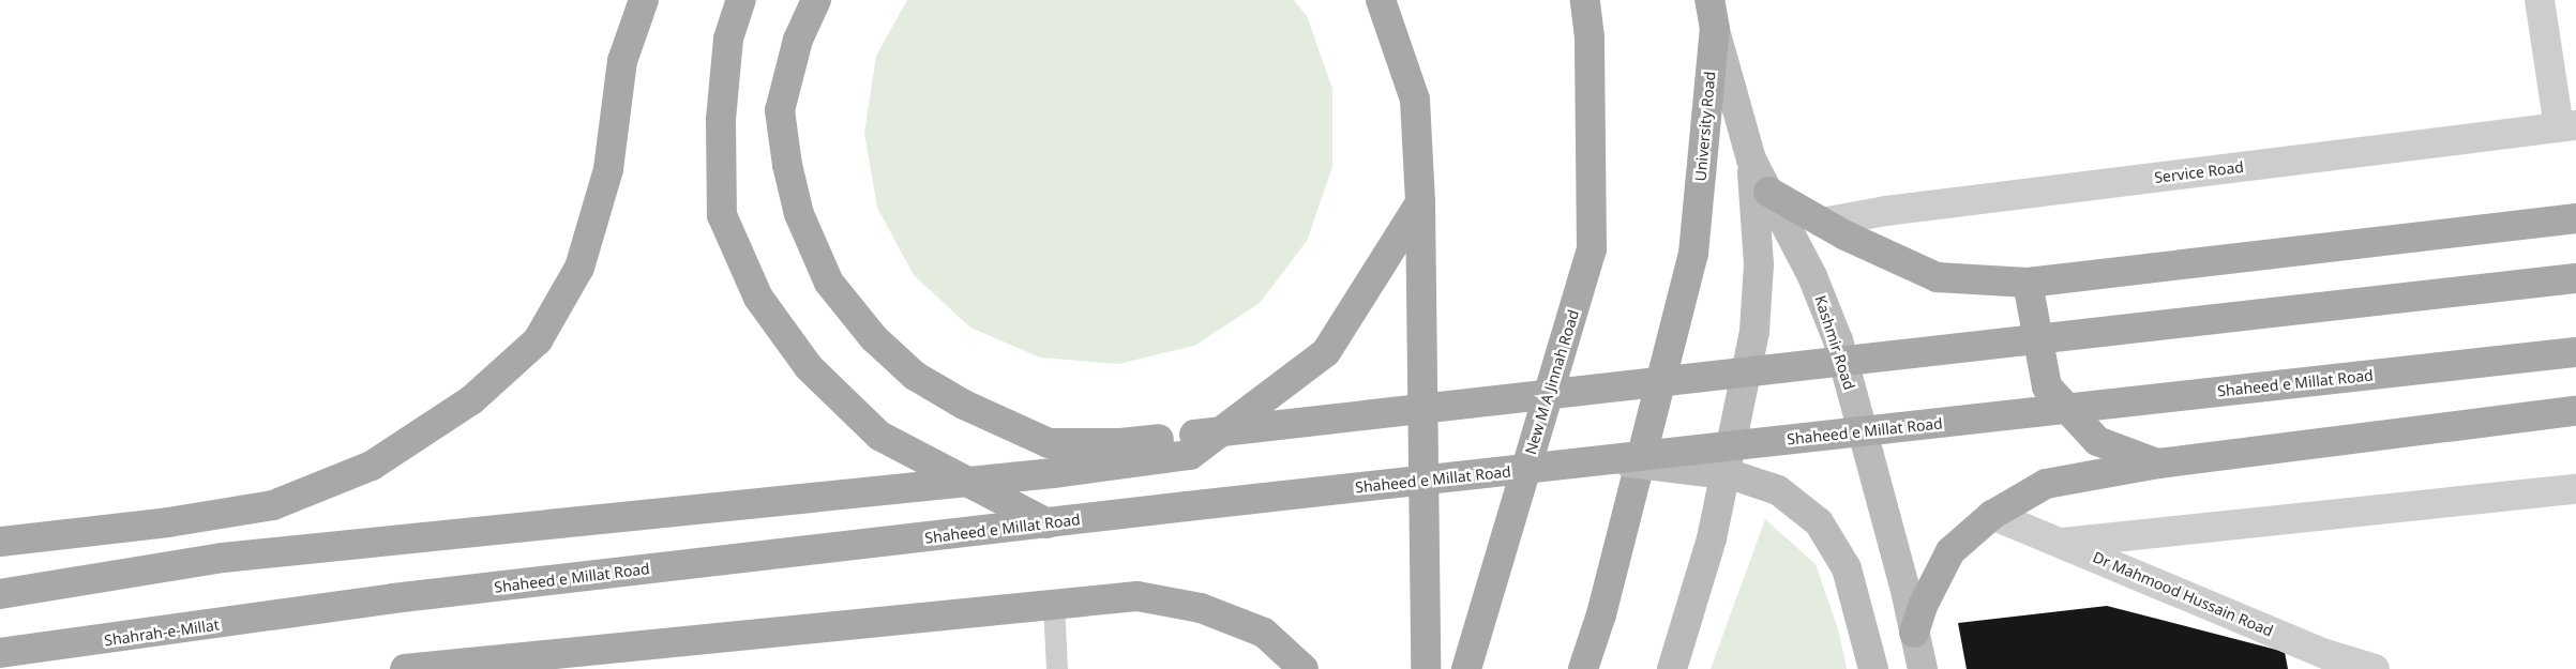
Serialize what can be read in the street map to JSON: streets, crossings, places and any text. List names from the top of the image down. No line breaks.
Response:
{"streets":{"main road":["University Road","Kashmir Road","New M A Jinnah Road","Shaheed e Millat Road","Shahrah-e-Millat"],"street":["Service Road","Dr Mahmood Hussain Road"]},"crossings":[["University Road","Kashmir Road"],["Shaheed e Millat Road","Shahrah-e-Millat"]]}
